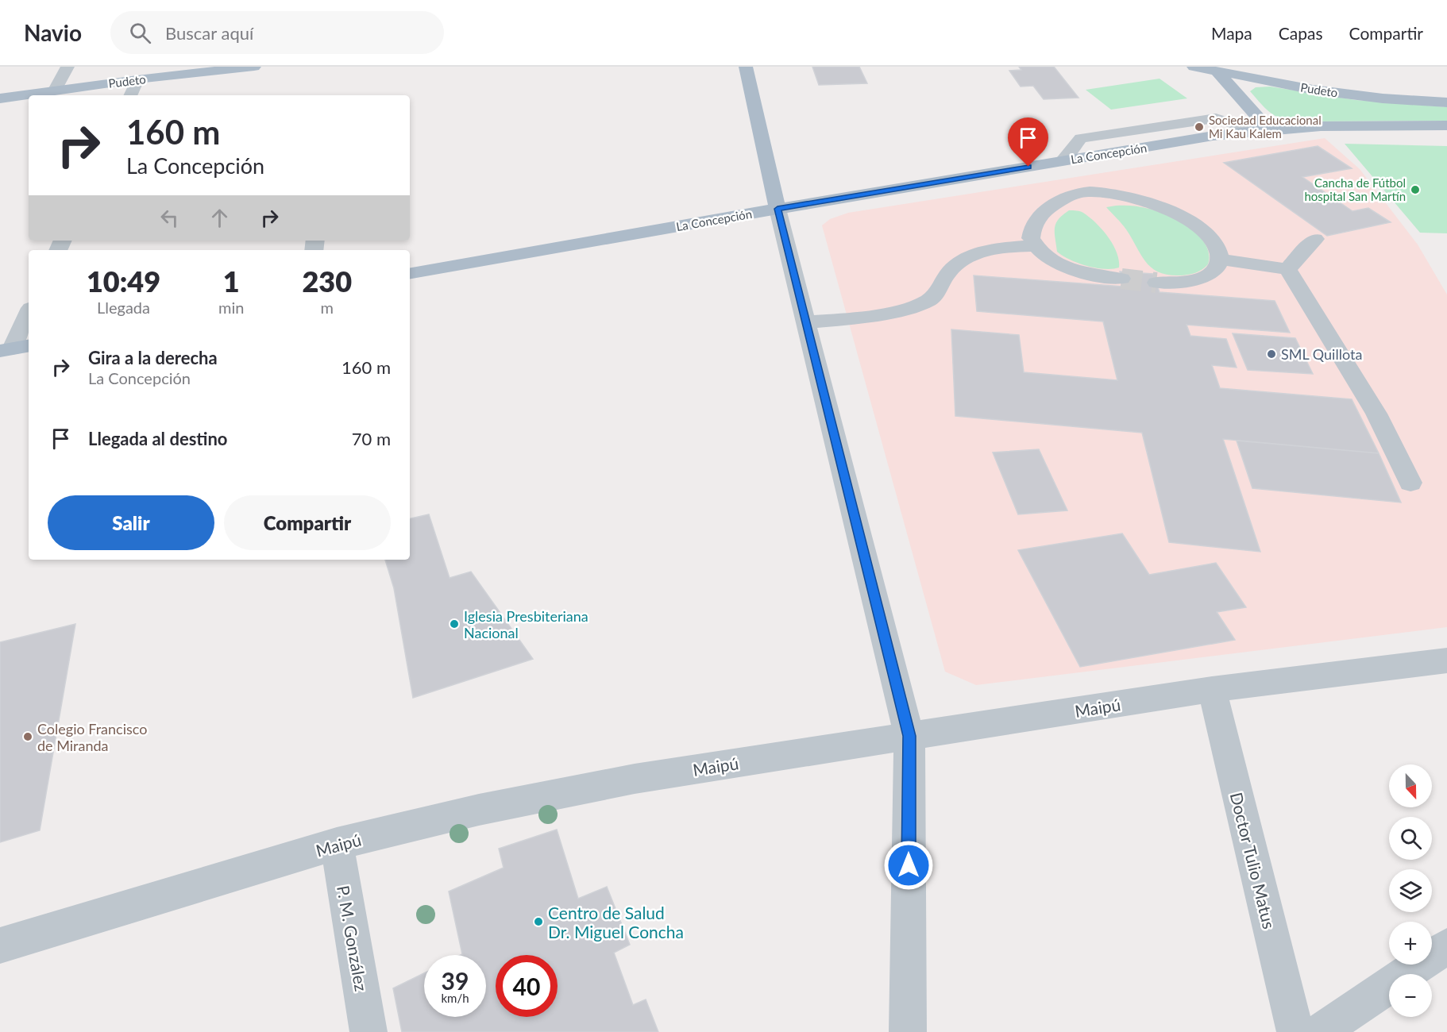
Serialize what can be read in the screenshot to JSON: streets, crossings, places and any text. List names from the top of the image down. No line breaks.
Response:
{"streets":{"main road":["Pudeto","La Concepción"],"street":["Maipú","Doctor Tulio Matus","P. M. González"]},"crossings":[["Maipú","Doctor Tulio Matus"],["Maipú","P. M. González"]],"places":["Sociedad Educacional Mi Kau Kalem","Cancha de Fútbol hospital San Martín","SML Quillota","Iglesia Presbiteriana Nacional","Colegio Francisco de Miranda","Centro de Salud Dr. Miguel Concha"],"north":"bottom","page":{"header":"Navio","search":"Buscar aquí","nav":["Mapa","Capas","Compartir"],"turn":["160 m","La Concepción"],"eta":["10:49","Llegada","1","min","230","m"],"list":[{"name":"Gira a la derecha","note":"La Concepción","value":"160 m"},{"name":"Llegada al destino","value":"70 m"}],"buttons":["Salir","Compartir"],"map_buttons":["+","−"],"speed":"39 km/h","limit":"40"}}
